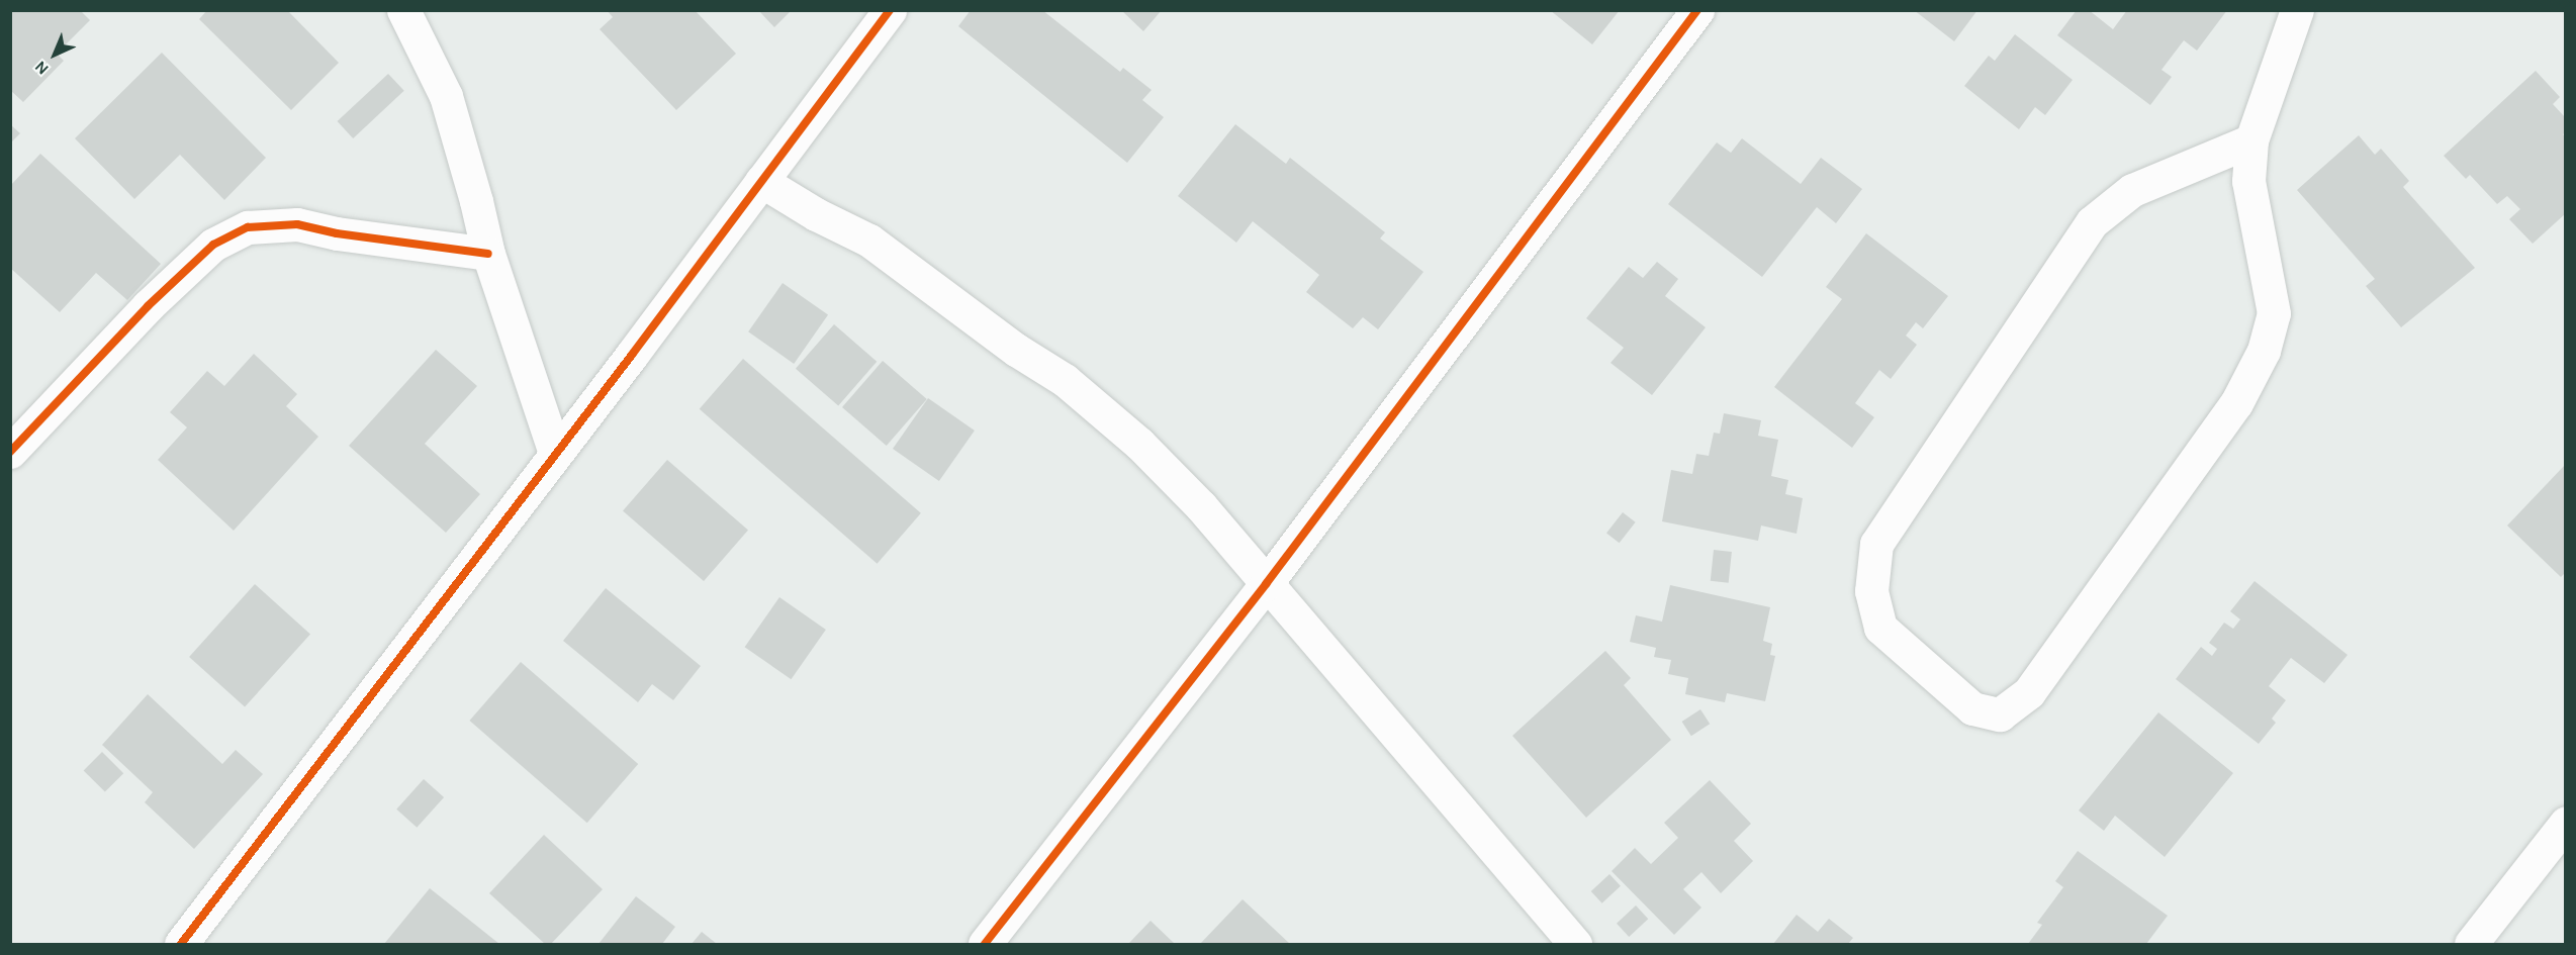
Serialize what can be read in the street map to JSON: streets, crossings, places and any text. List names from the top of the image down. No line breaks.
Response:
{"north":"bottom left"}
